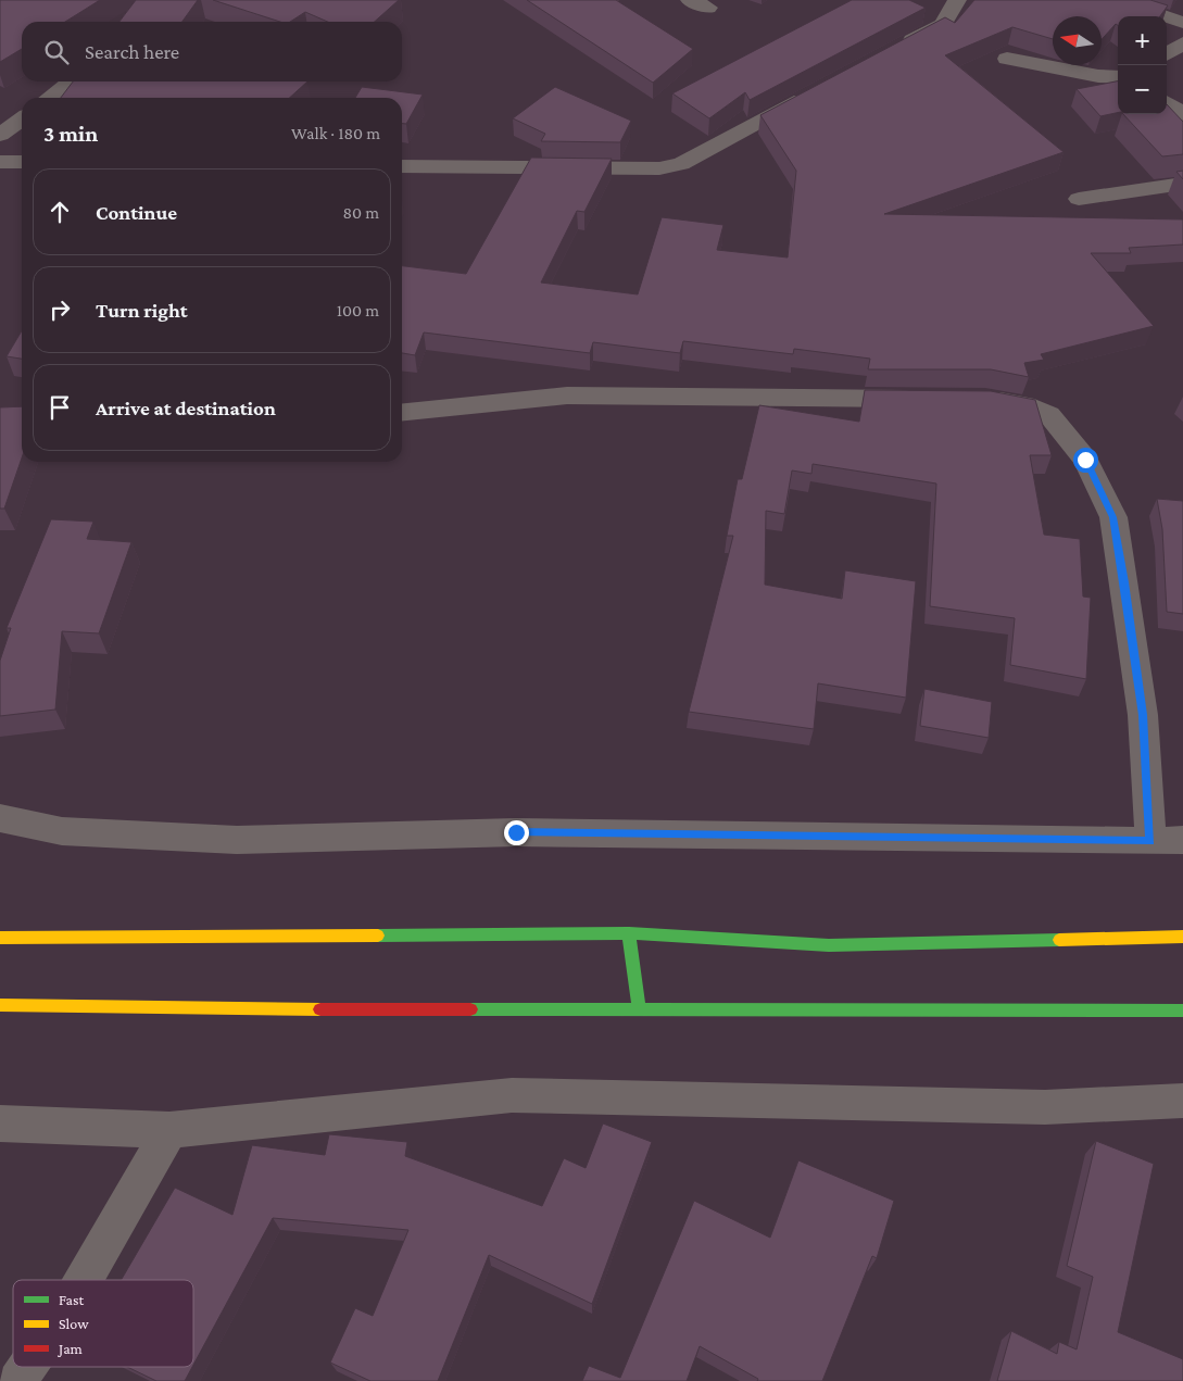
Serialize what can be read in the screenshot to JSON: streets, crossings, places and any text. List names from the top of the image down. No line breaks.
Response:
{"legend":["Fast","Slow","Jam"],"north":"left","page":{"map_buttons":["+","−"],"search":"Search here","heading":["3 min","Walk · 180 m"],"list":[["Continue","80 m"],["Turn right","100 m"],"Arrive at destination"]}}
